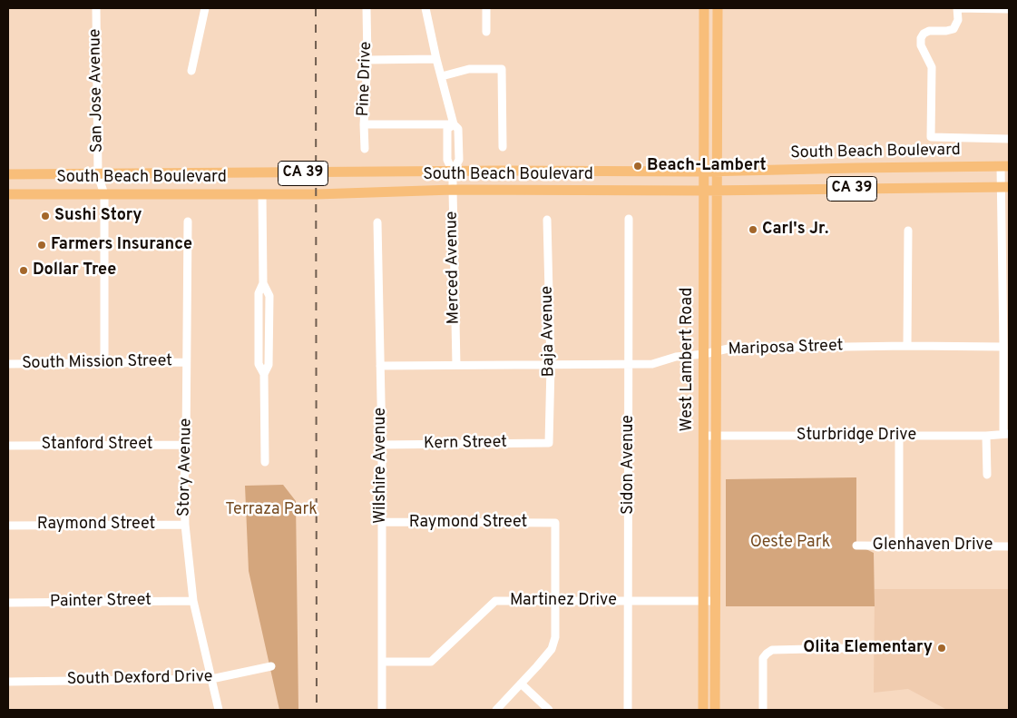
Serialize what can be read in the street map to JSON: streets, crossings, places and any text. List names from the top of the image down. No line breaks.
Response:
{"streets":{"main road":["South Beach Boulevard","CA 39","West Lambert Road"],"street":["Pine Drive","San Jose Avenue","Merced Avenue","Baja Avenue","Mariposa Street","South Mission Street","Sturbridge Drive","Kern Street","Stanford Street","Sidon Avenue","Wilshire Avenue","Story Avenue","Raymond Street","Glenhaven Drive","Martinez Drive","Painter Street","South Dexford Drive"]},"crossings":[["San Jose Avenue","South Beach Boulevard"],["San Jose Avenue","South Mission Street"],["South Beach Boulevard","Merced Avenue"],["South Beach Boulevard","West Lambert Road"],["Merced Avenue","Mariposa Street"],["Baja Avenue","Mariposa Street"],["Baja Avenue","Kern Street"],["Mariposa Street","West Lambert Road"],["Mariposa Street","Sidon Avenue"],["Mariposa Street","Wilshire Avenue"],["West Lambert Road","Sturbridge Drive"],["West Lambert Road","Martinez Drive"],["South Mission Street","Story Avenue"],["Kern Street","Wilshire Avenue"],["Stanford Street","Story Avenue"],["Sidon Avenue","Martinez Drive"],["Wilshire Avenue","Raymond Street"],["Wilshire Avenue","Martinez Drive"],["Story Avenue","Raymond Street"],["Story Avenue","Painter Street"],["Story Avenue","South Dexford Drive"],["Raymond Street","Martinez Drive"]],"parks":["Terraza Park","Oeste Park"],"places":["Beach-Lambert","Sushi Story","Carl's Jr.","Farmers Insurance","Dollar Tree","Olita Elementary"]}
